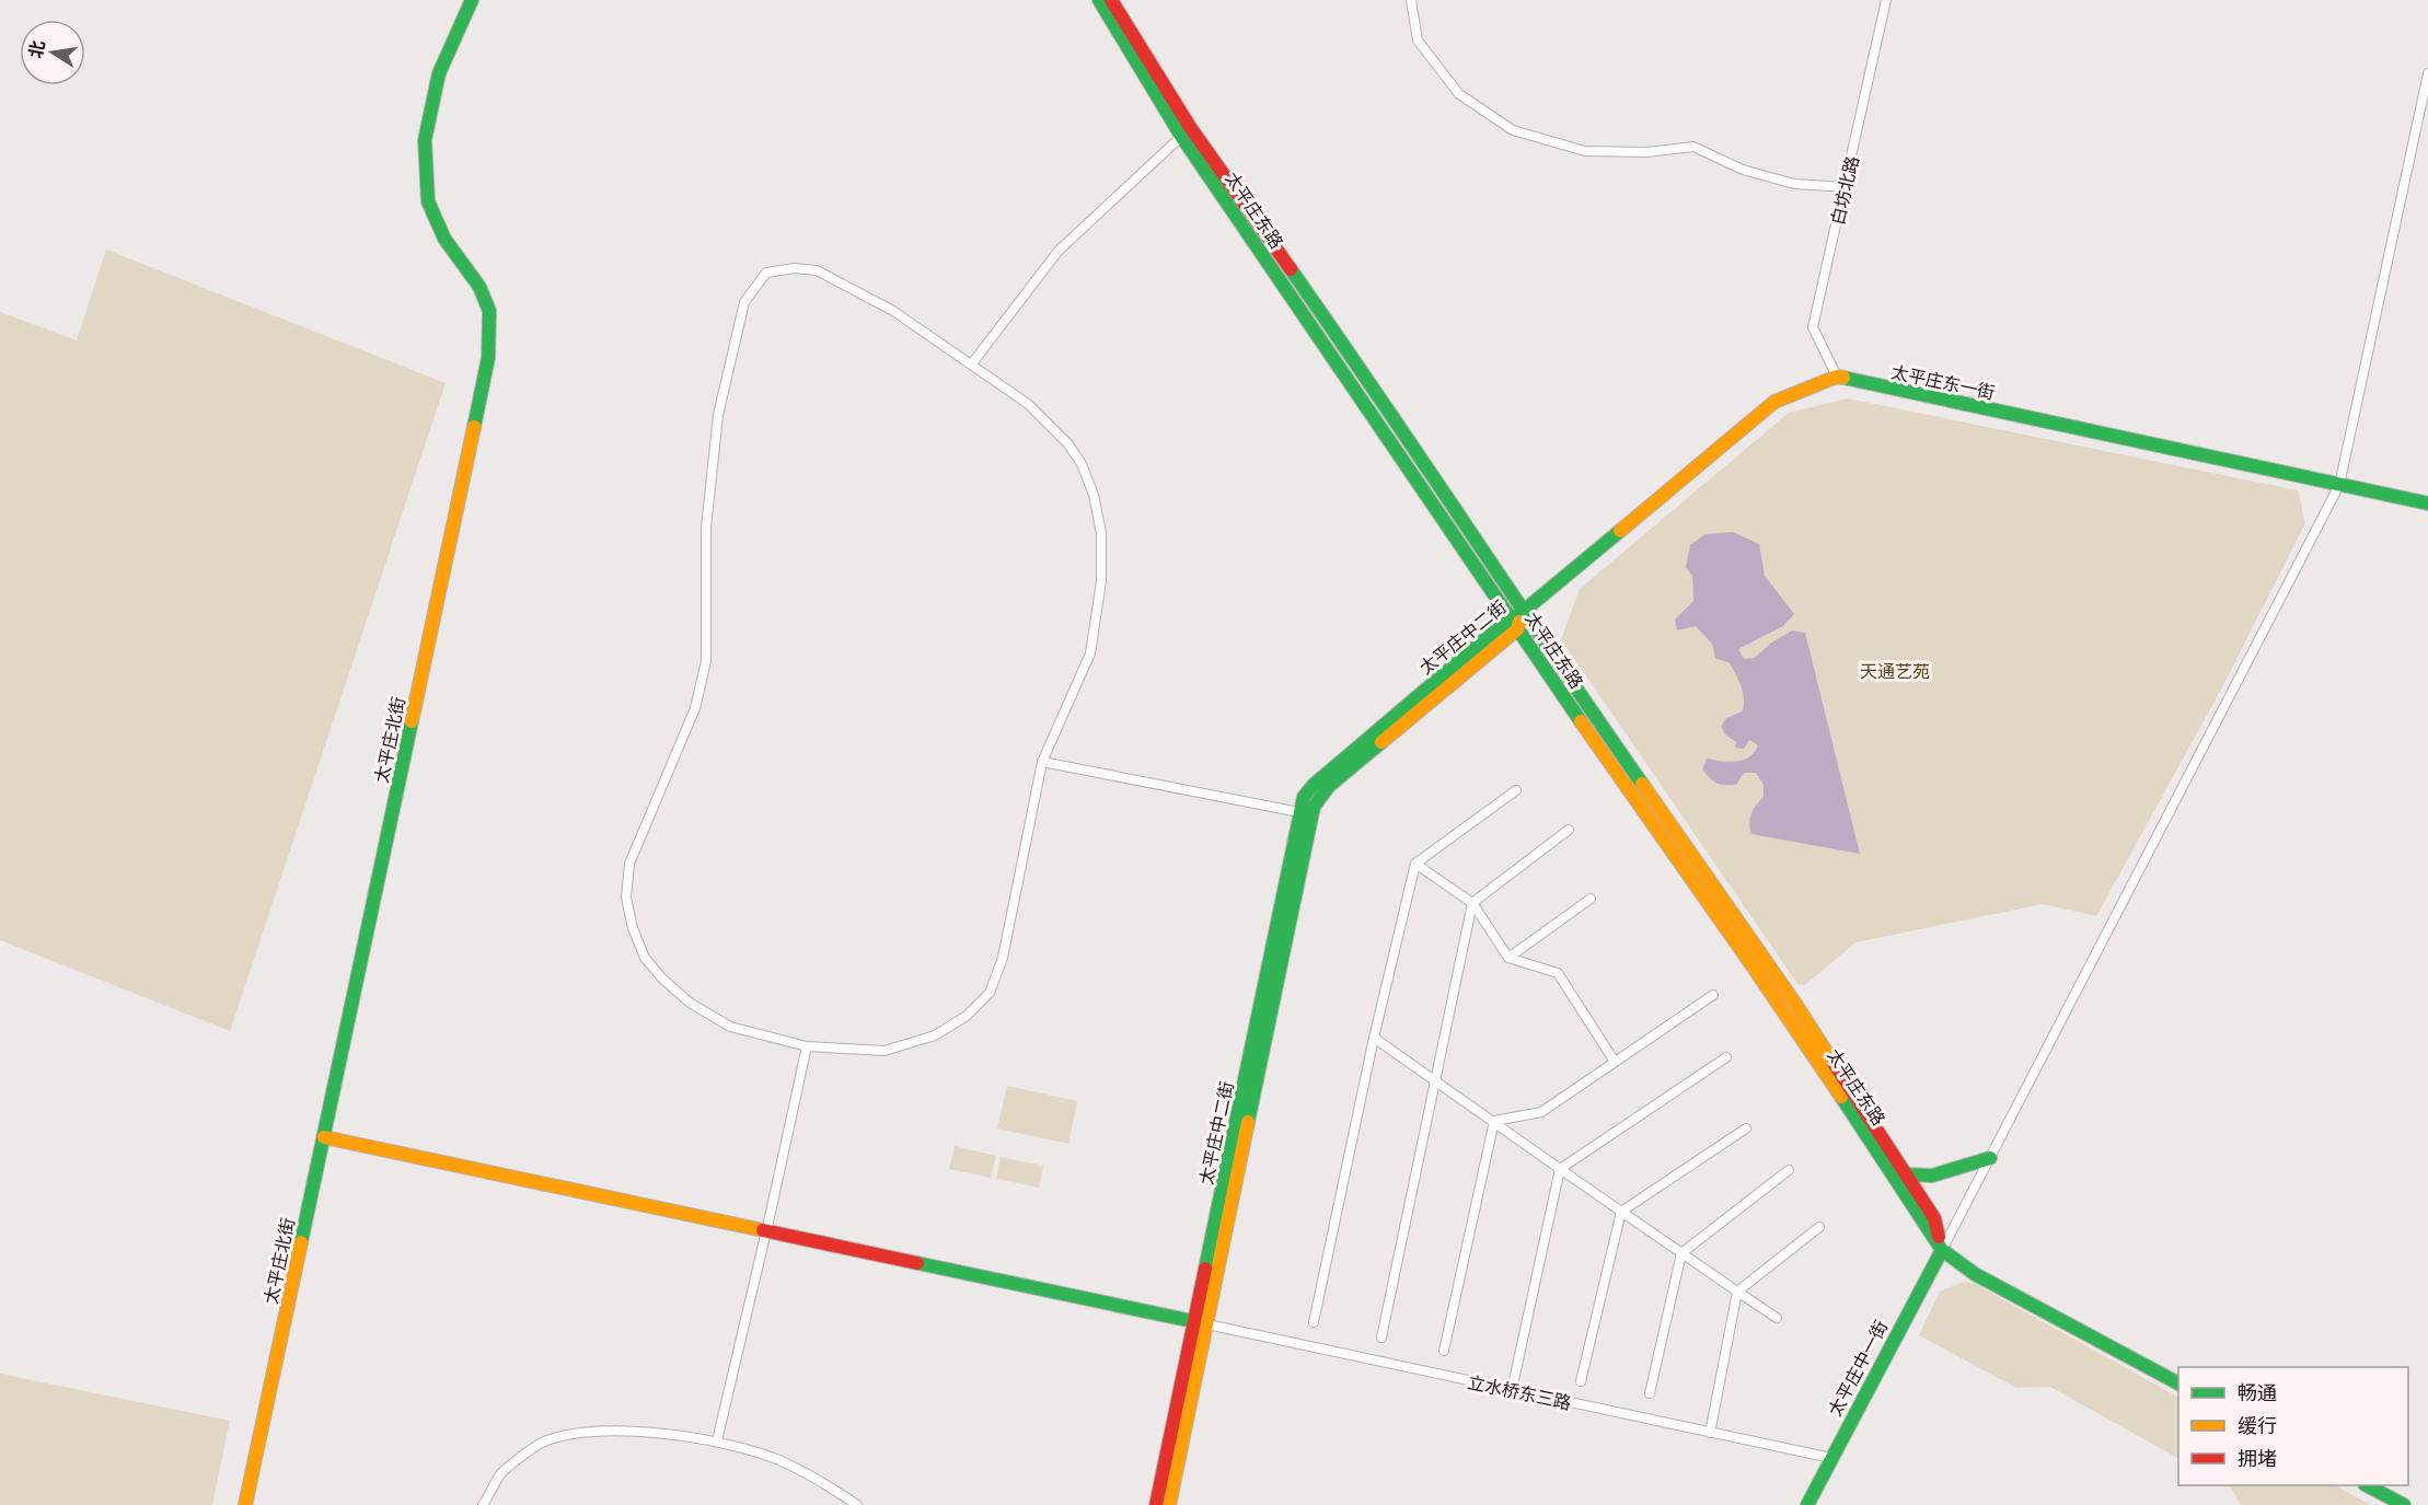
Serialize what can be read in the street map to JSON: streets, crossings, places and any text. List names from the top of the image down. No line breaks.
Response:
{"streets":{"main road":["太平庄东路","太平庄东一街","太平庄中二街","太平庄北街","太平庄中一街"],"street":["白坊北路","立水桥东三路"]},"crossings":[["白坊北路","太平庄东一街"],["太平庄东路","太平庄中二街"],["太平庄东路","太平庄中一街"],["太平庄中二街","立水桥东三路"],["太平庄中一街","立水桥东三路"]],"parks":["天通艺苑"],"legend":["畅通","缓行","拥堵"],"north":"left"}
